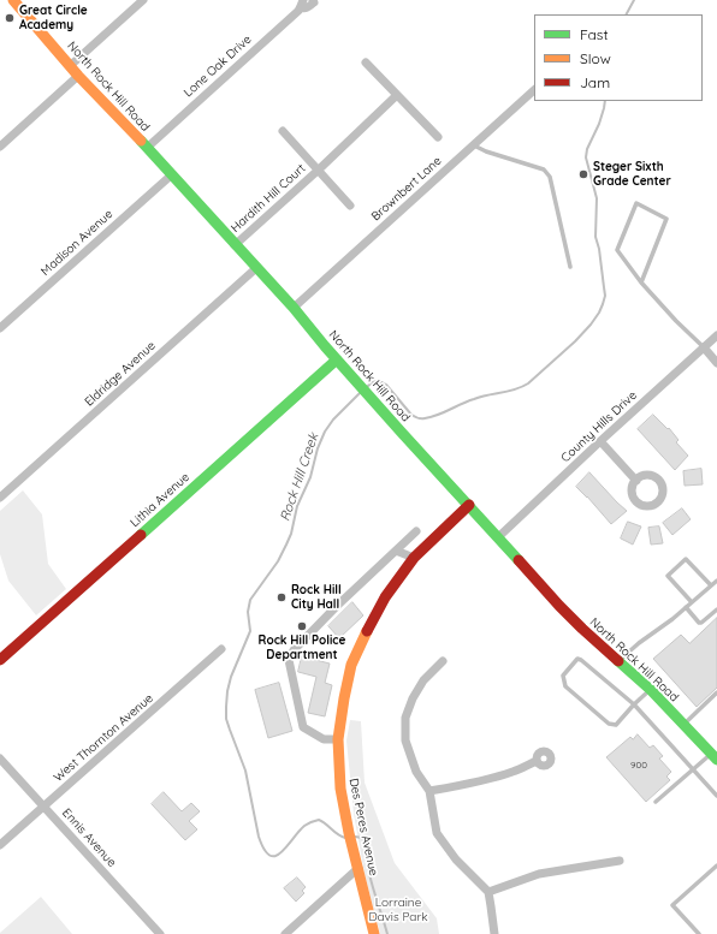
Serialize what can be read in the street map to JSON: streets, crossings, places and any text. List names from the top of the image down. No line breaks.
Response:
{"streets":{"street":["Lone Oak Drive","North Rock Hill Road","Brownbert Lane","Hardith Hill Court","Madison Avenue","Eldridge Avenue","County Hills Drive","Lithia Avenue","West Thornton Avenue","Des Peres Avenue","Ennis Avenue"]},"crossings":[["Lone Oak Drive","North Rock Hill Road"],["North Rock Hill Road","Brownbert Lane"],["North Rock Hill Road","Hardith Hill Court"],["North Rock Hill Road","Madison Avenue"],["North Rock Hill Road","Eldridge Avenue"],["North Rock Hill Road","County Hills Drive"],["North Rock Hill Road","Lithia Avenue"],["North Rock Hill Road","Des Peres Avenue"],["West Thornton Avenue","Ennis Avenue"]],"water":["Rock Hill Creek"],"parks":["Lorraine Davis Park"],"places":["Great Circle Academy","Steger Sixth Grade Center","Rock Hill City Hall","Rock Hill Police Department"],"house_numbers":["900"],"legend":["Fast","Slow","Jam"]}
